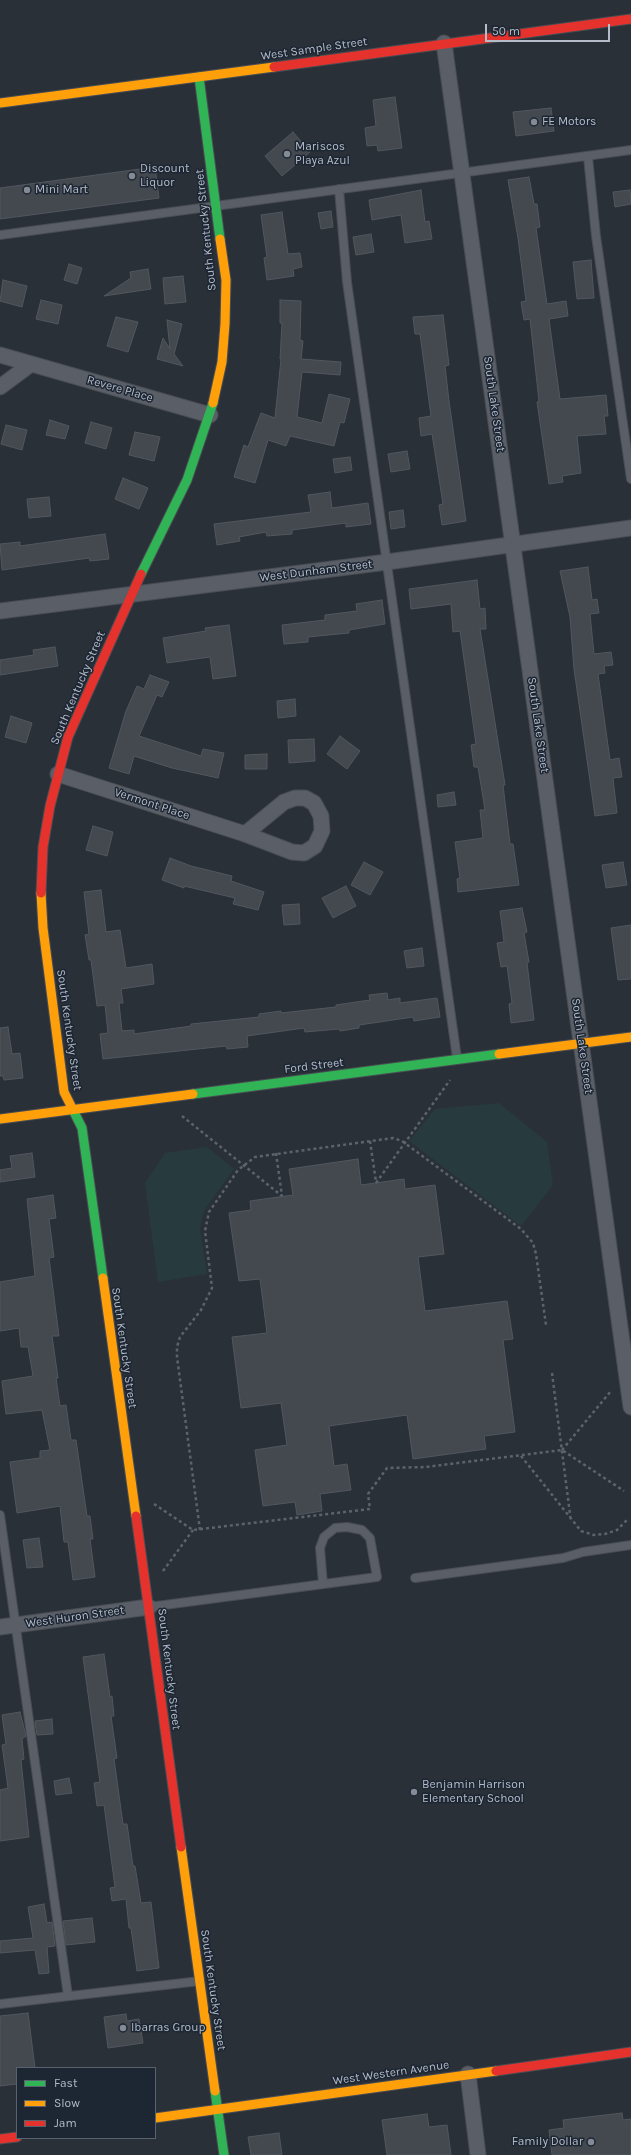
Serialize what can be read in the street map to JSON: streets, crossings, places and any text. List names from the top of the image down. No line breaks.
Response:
{"streets":{"street":["West Sample Street","South Kentucky Street","Revere Place","South Lake Street","West Dunham Street","Vermont Place","Ford Street","West Huron Street","West Western Avenue"]},"crossings":[["West Sample Street","South Kentucky Street"],["West Sample Street","South Lake Street"],["South Kentucky Street","Revere Place"],["South Kentucky Street","West Dunham Street"],["South Kentucky Street","Vermont Place"],["South Kentucky Street","Ford Street"],["South Kentucky Street","West Huron Street"],["South Kentucky Street","West Western Avenue"],["South Lake Street","West Dunham Street"],["South Lake Street","Ford Street"]],"places":["FE Motors","Mariscos Playa Azul","Discount Liquor","Mini Mart","Benjamin Harrison Elementary School","Ibarras Group","Family Dollar"],"legend":["Fast","Slow","Jam"],"scale_bar":"50 m"}
